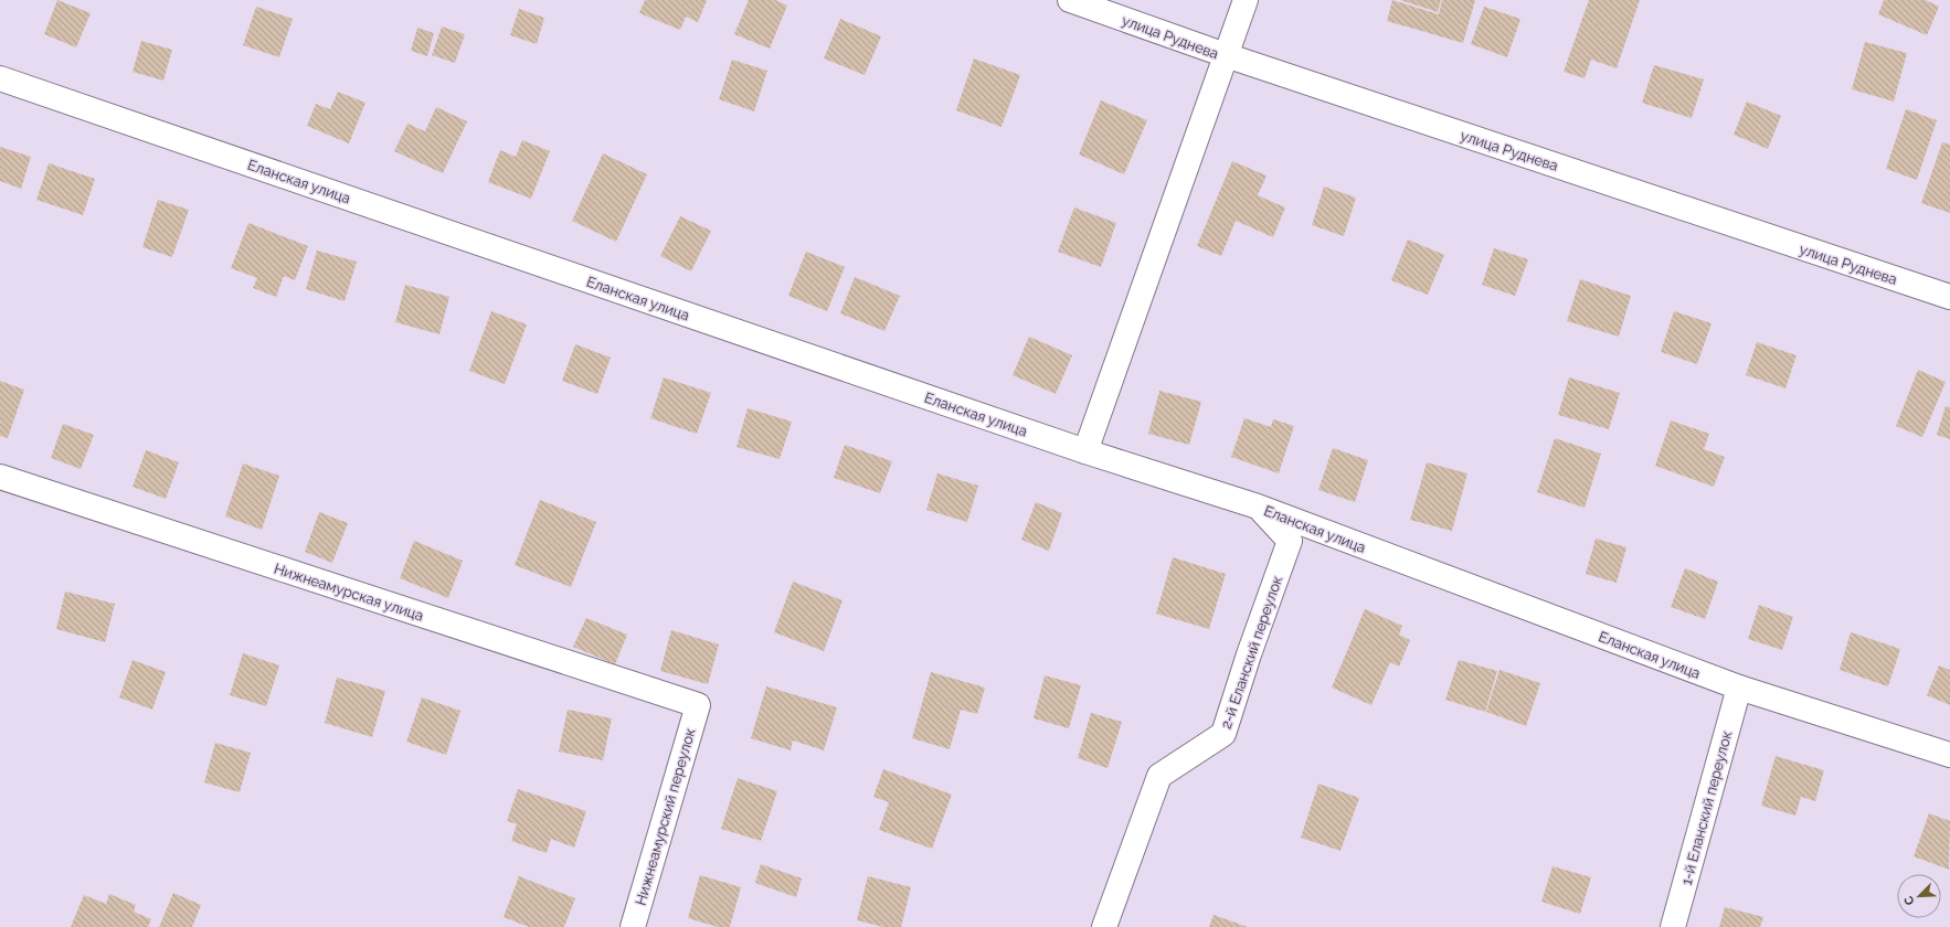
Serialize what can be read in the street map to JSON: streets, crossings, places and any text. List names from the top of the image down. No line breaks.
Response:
{"streets":{"street":["улица Руднева","Еланская улица","Нижнеамурская улица","2-й Еланский переулок","1-й Еланский переулок","Нижнеамурский переулок"]},"crossings":[["Еланская улица","2-й Еланский переулок"],["Еланская улица","1-й Еланский переулок"],["Нижнеамурская улица","Нижнеамурский переулок"]],"north":"bottom left"}
